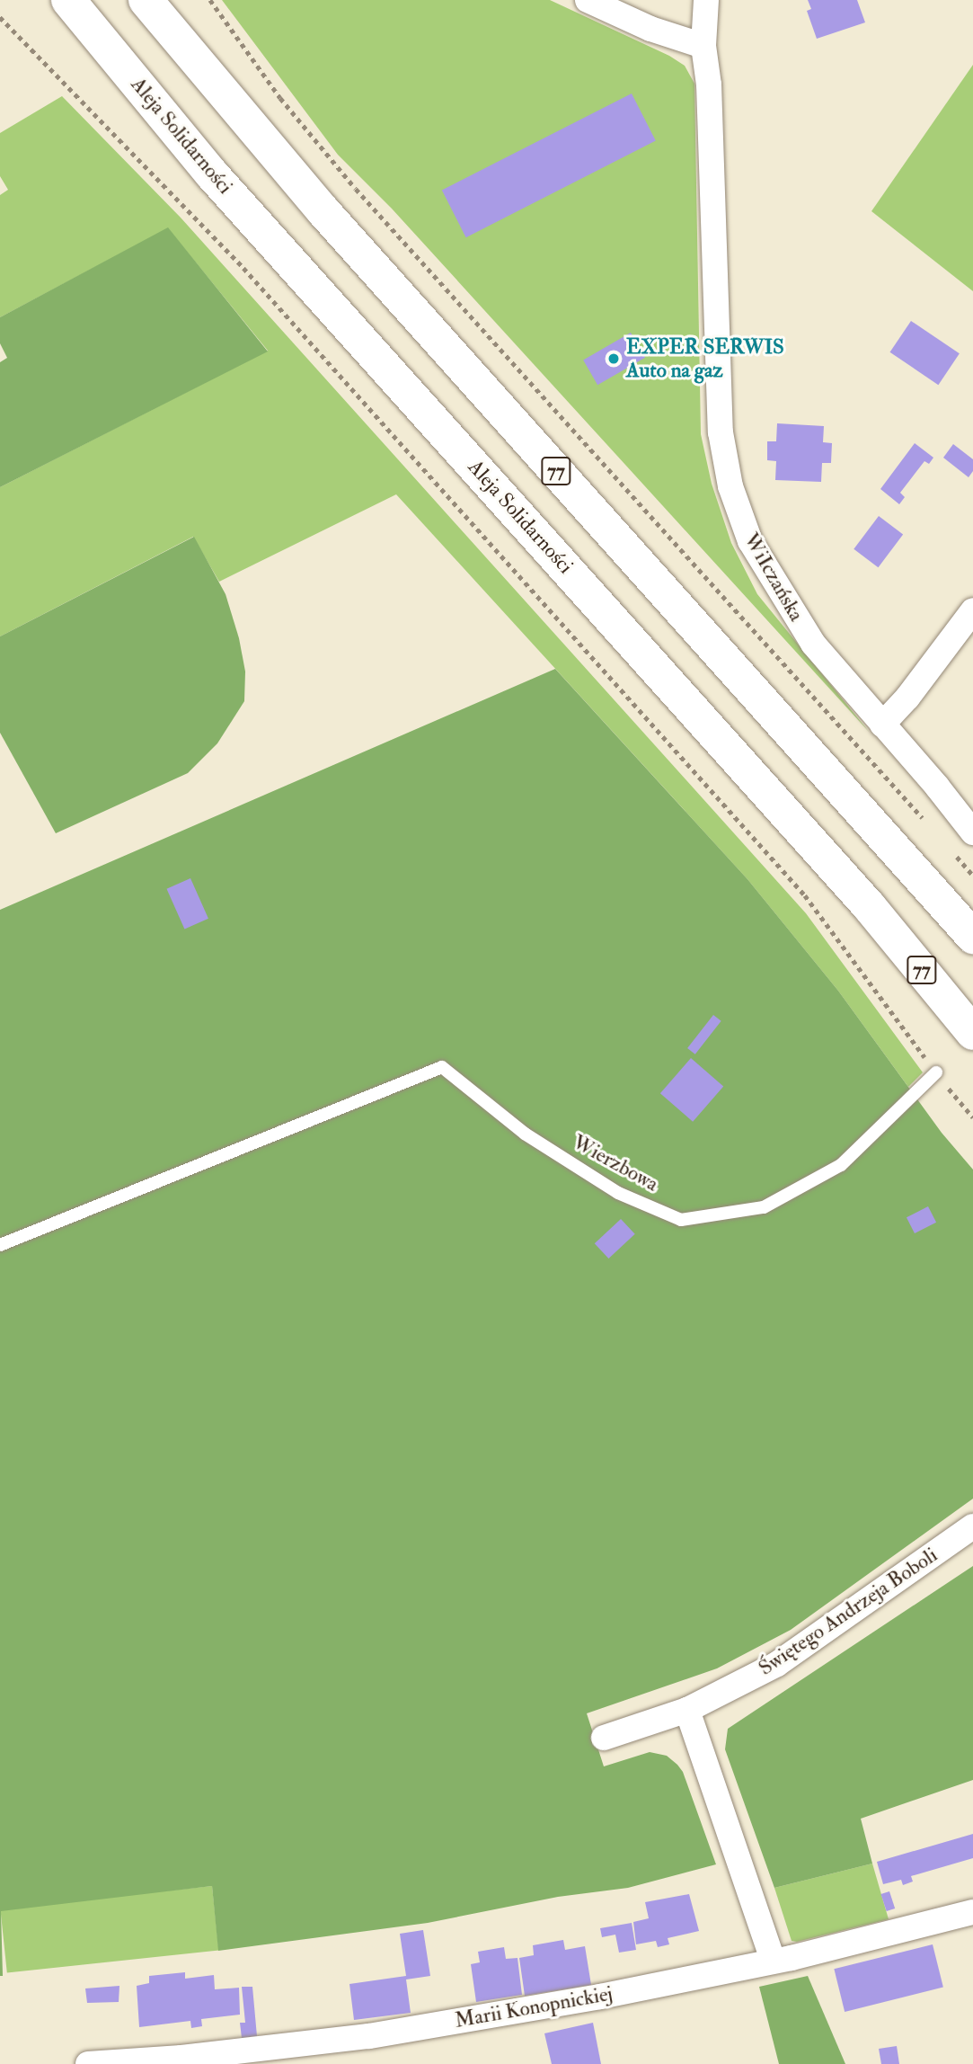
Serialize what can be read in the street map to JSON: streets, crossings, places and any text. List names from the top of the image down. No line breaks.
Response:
{"streets":{"highway":["Aleja Solidarności","77"],"street":["WiIczańska","Świętego Andrzeja Boboli","Marii Konopnickiej"],"lane":["Wierzbowa"]},"places":["EXPER SERWIS Auto na gaz"]}
